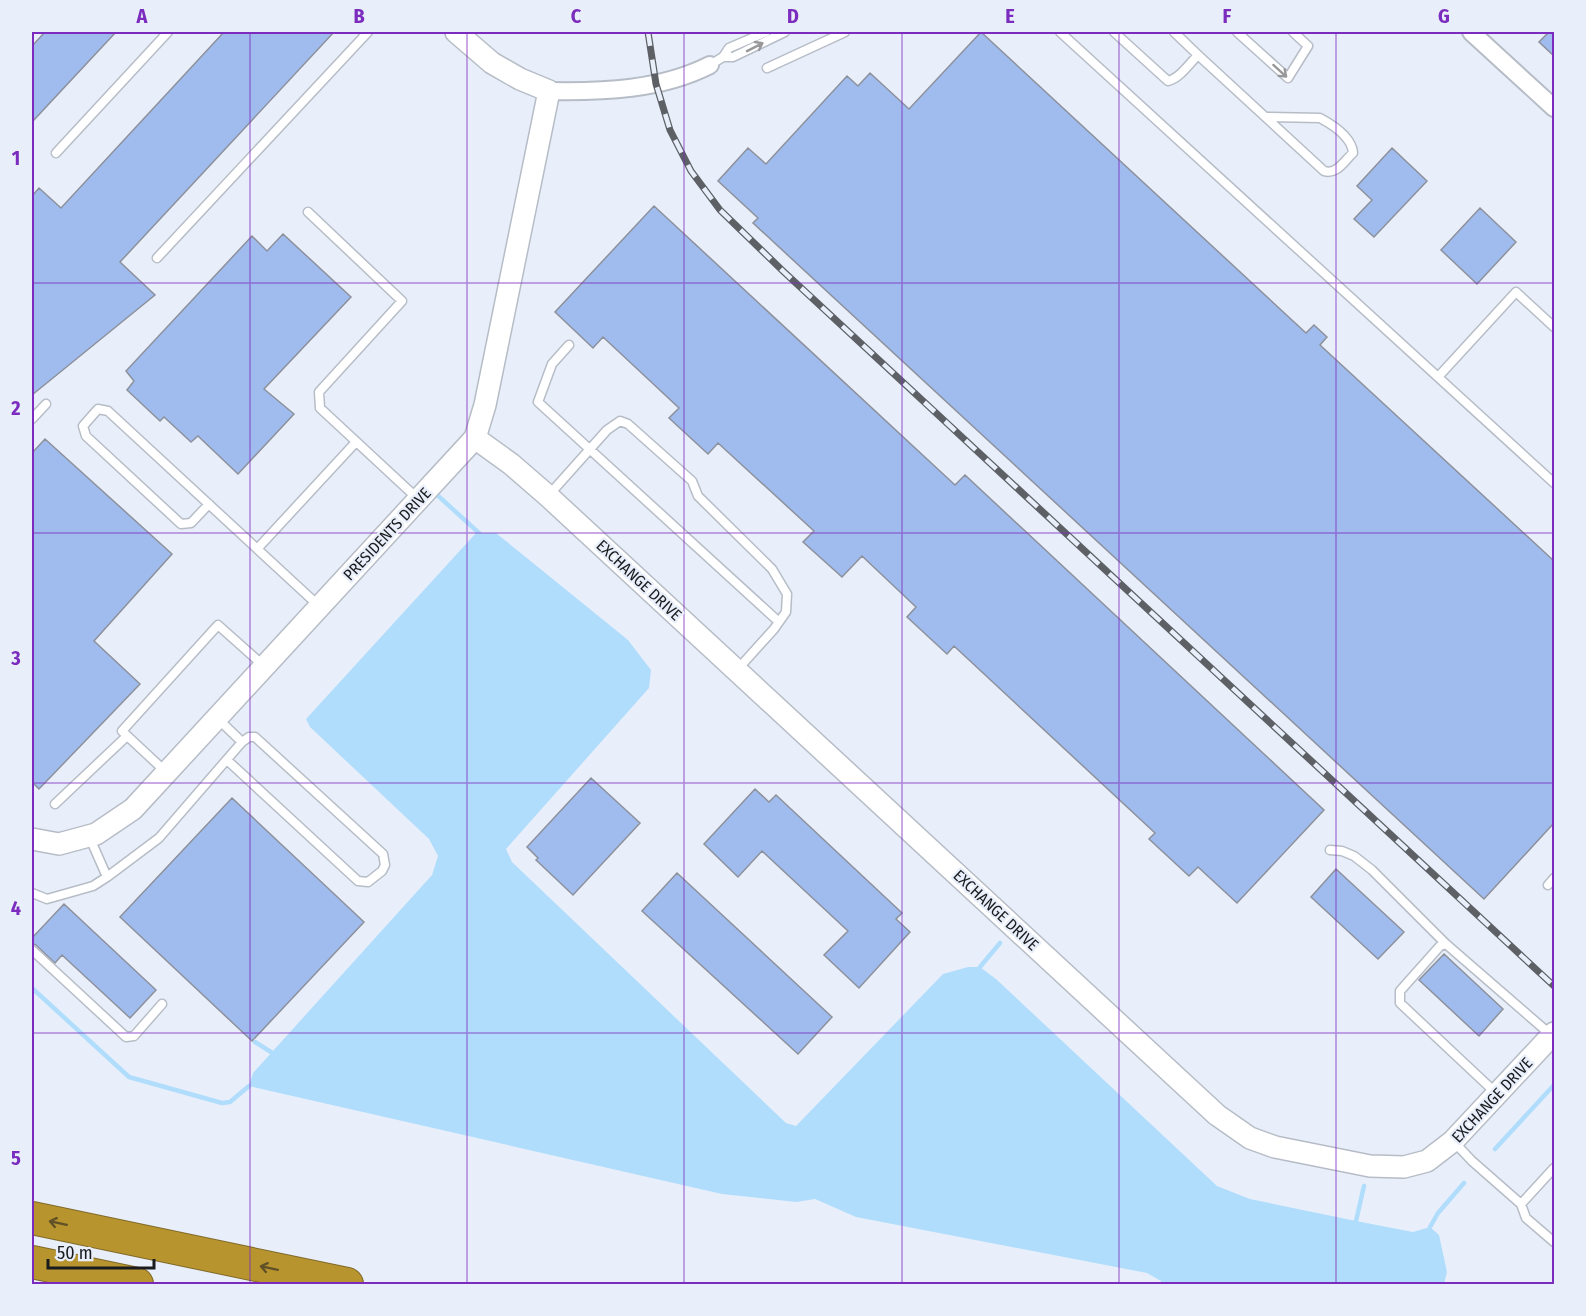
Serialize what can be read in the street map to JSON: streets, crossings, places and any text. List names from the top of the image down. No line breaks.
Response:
{"streets":{"street":["PRESIDENTS DRIVE","EXCHANGE DRIVE"]},"crossings":[["PRESIDENTS DRIVE","EXCHANGE DRIVE"]],"scale_bar":"50 m","grid":{"columns":["A","B","C","D","E","F","G"],"rows":["1","2","3","4","5"]}}
